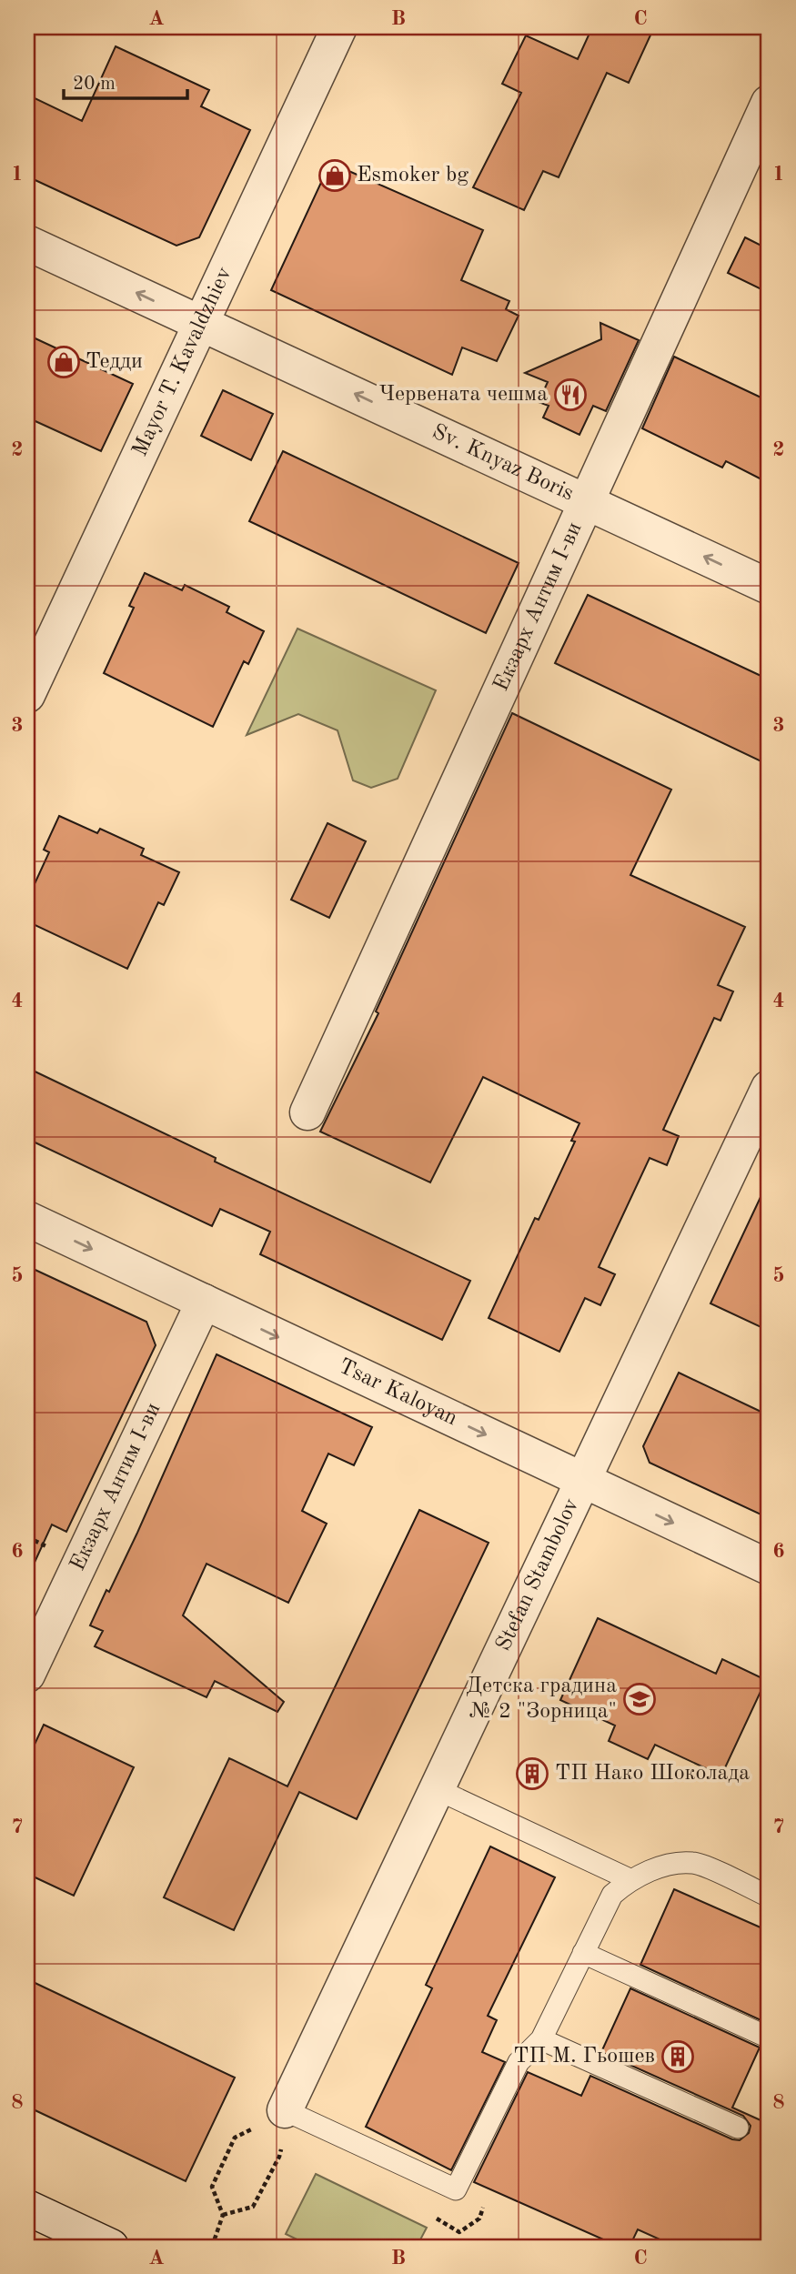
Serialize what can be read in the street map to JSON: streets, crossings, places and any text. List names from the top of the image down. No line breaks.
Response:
{"streets":{"street":["Mayor T. Kavaldzhiev","Sv. Knyaz Boris","Екзарх Антим I-ви","Tsar Kaloyan","Stefan Stambolov"]},"crossings":[["Mayor T. Kavaldzhiev","Sv. Knyaz Boris"],["Sv. Knyaz Boris","Екзарх Антим I-ви"],["Екзарх Антим I-ви","Tsar Kaloyan"],["Tsar Kaloyan","Stefan Stambolov"]],"one_way":["Sv. Knyaz Boris","Tsar Kaloyan"],"places":{"shop":["Esmoker bg","Тедди"],"restaurant":["Червената чешма"],"school or university":["Детска градина № 2 \"Зорница\""],"building":["ТП Нако Шоколада","ТП М. Гьошев"]},"scale_bar":"20 m","grid":{"columns":["A","B","C"],"rows":["1","2","3","4","5","6","7","8"]}}
